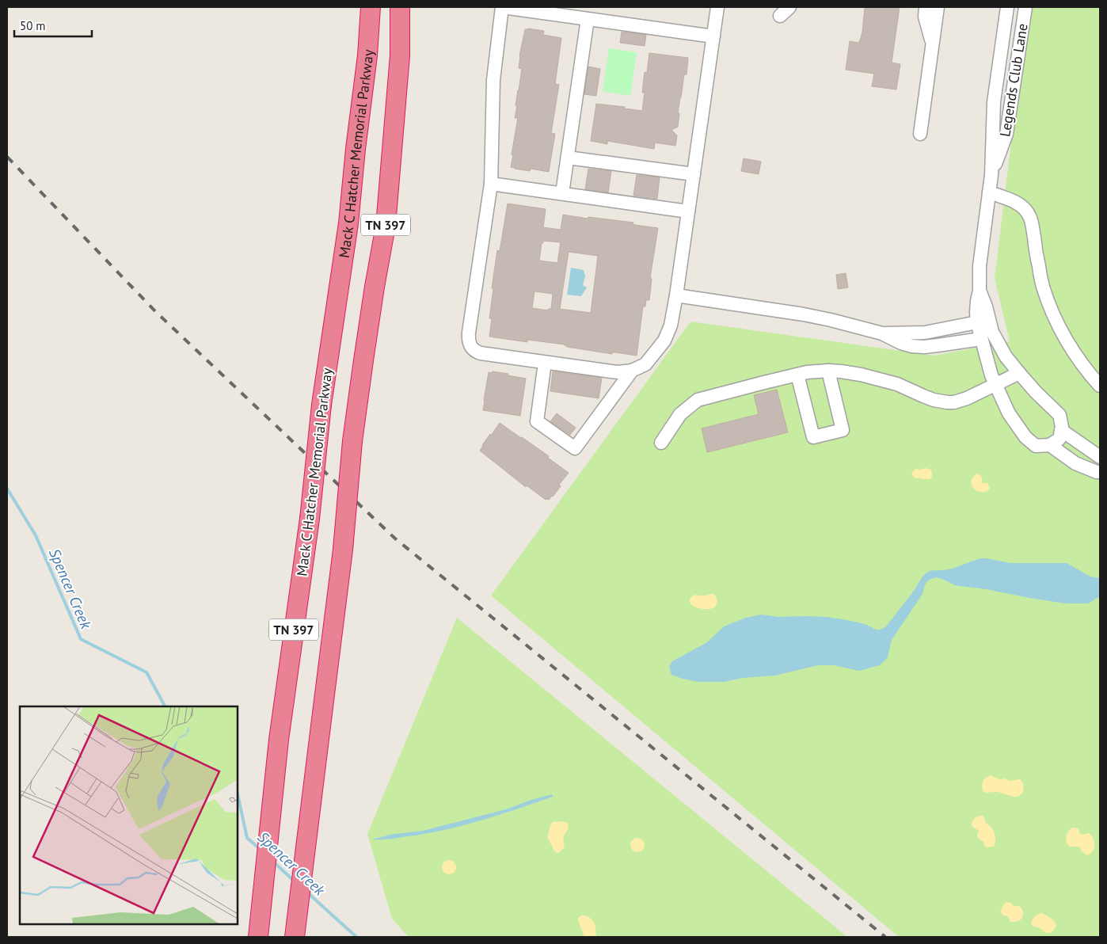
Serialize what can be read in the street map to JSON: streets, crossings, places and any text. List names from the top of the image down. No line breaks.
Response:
{"streets":{"highway":["Mack C Hatcher Memorial Parkway","TN 397"],"street":["Legends Club Lane"]},"water":["Spencer Creek"],"scale_bar":"50 m"}
